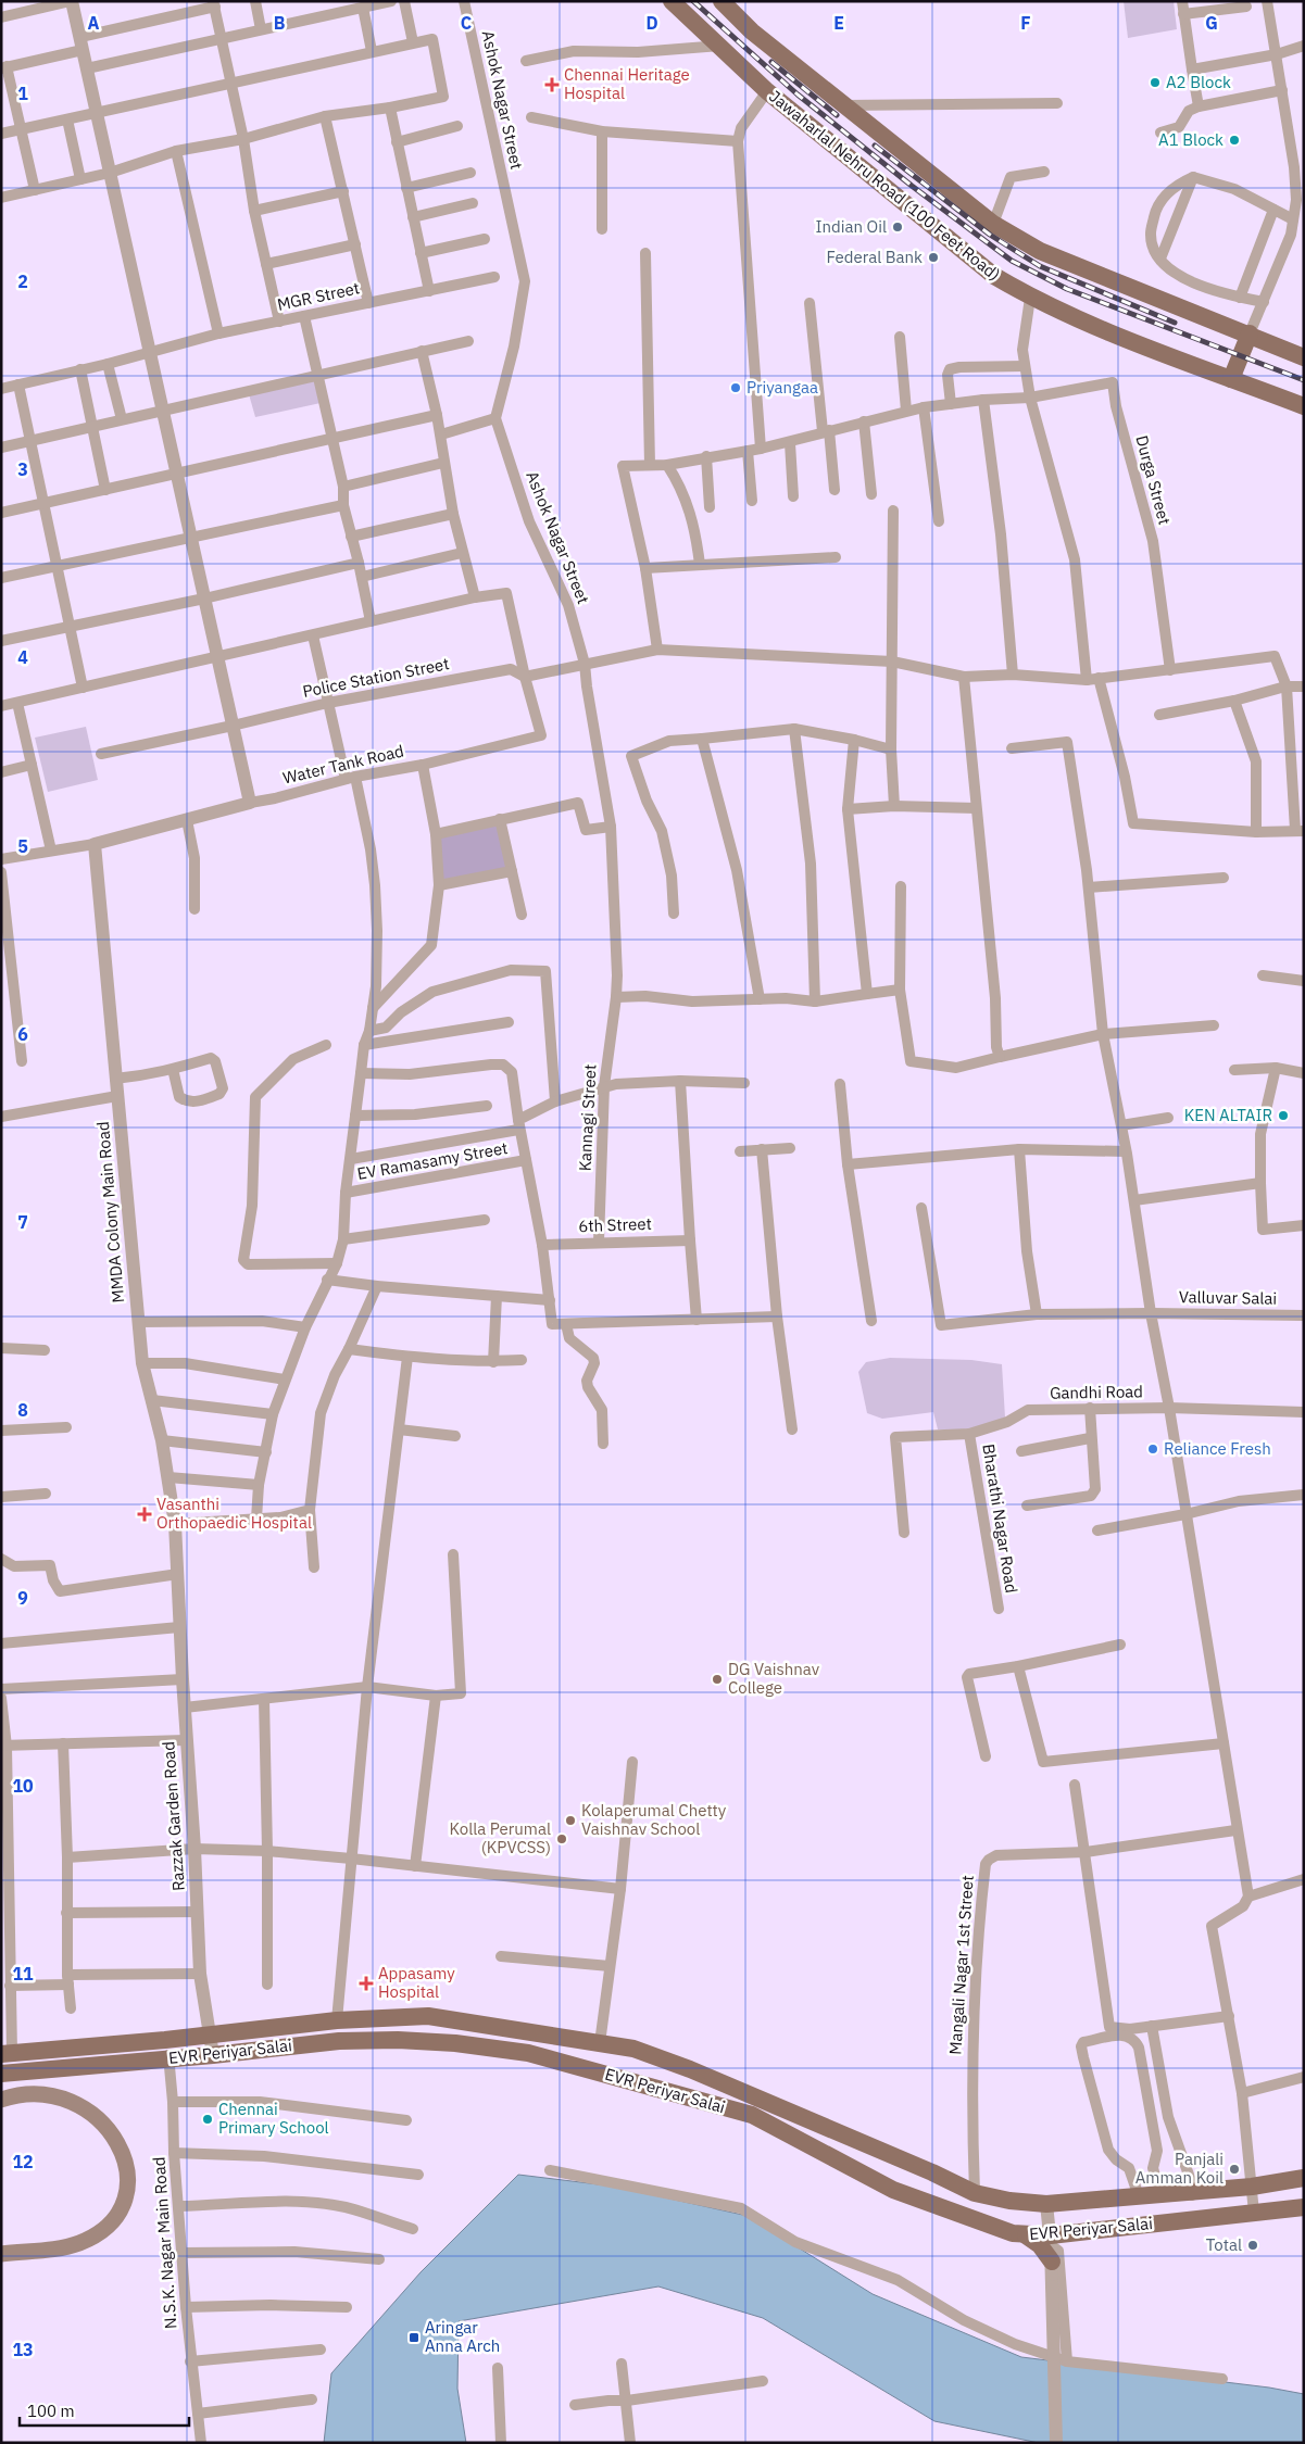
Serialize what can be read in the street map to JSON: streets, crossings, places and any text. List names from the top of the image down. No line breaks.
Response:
{"streets":{"main road":["Jawaharlal Nehru Road (100 Feet Road)","EVR Periyar Salai"],"street":["Ashok Nagar Street","MGR Street","Durga Street","Police Station Street","Water Tank Road","Kannagi Street","EV Ramasamy Street","MMDA Colony Main Road","6th Street","Valluvar Salai","Gandhi Road","Bharathi Nagar Road","Razzak Garden Road","Mangali Nagar 1st Street","N.S.K. Nagar Main Road"]},"crossings":[["Ashok Nagar Street","Kannagi Street"],["Police Station Street","Water Tank Road"],["Water Tank Road","MMDA Colony Main Road"],["Kannagi Street","6th Street"],["MMDA Colony Main Road","Razzak Garden Road"],["Gandhi Road","Bharathi Nagar Road"],["Razzak Garden Road","EVR Periyar Salai"],["Mangali Nagar 1st Street","EVR Periyar Salai"],["EVR Periyar Salai","N.S.K. Nagar Main Road"]],"places":{"other":["A2 Block","A1 Block","Indian Oil","Federal Bank","Priyangaa","KEN ALTAIR","Reliance Fresh","DG Vaishnav College","Kolaperumal Chetty Vaishnav School","Kolla Perumal (KPVCSS)","Chennai Primary School","Panjali Amman Koil","Total"],"health":["Chennai Heritage Hospital","Vasanthi Orthopaedic Hospital","Appasamy Hospital"],"transit":["Aringar Anna Arch"]},"scale_bar":"100 m","grid":{"columns":["A","B","C","D","E","F","G"],"rows":["1","2","3","4","5","6","7","8","9","10","11","12","13"]}}
